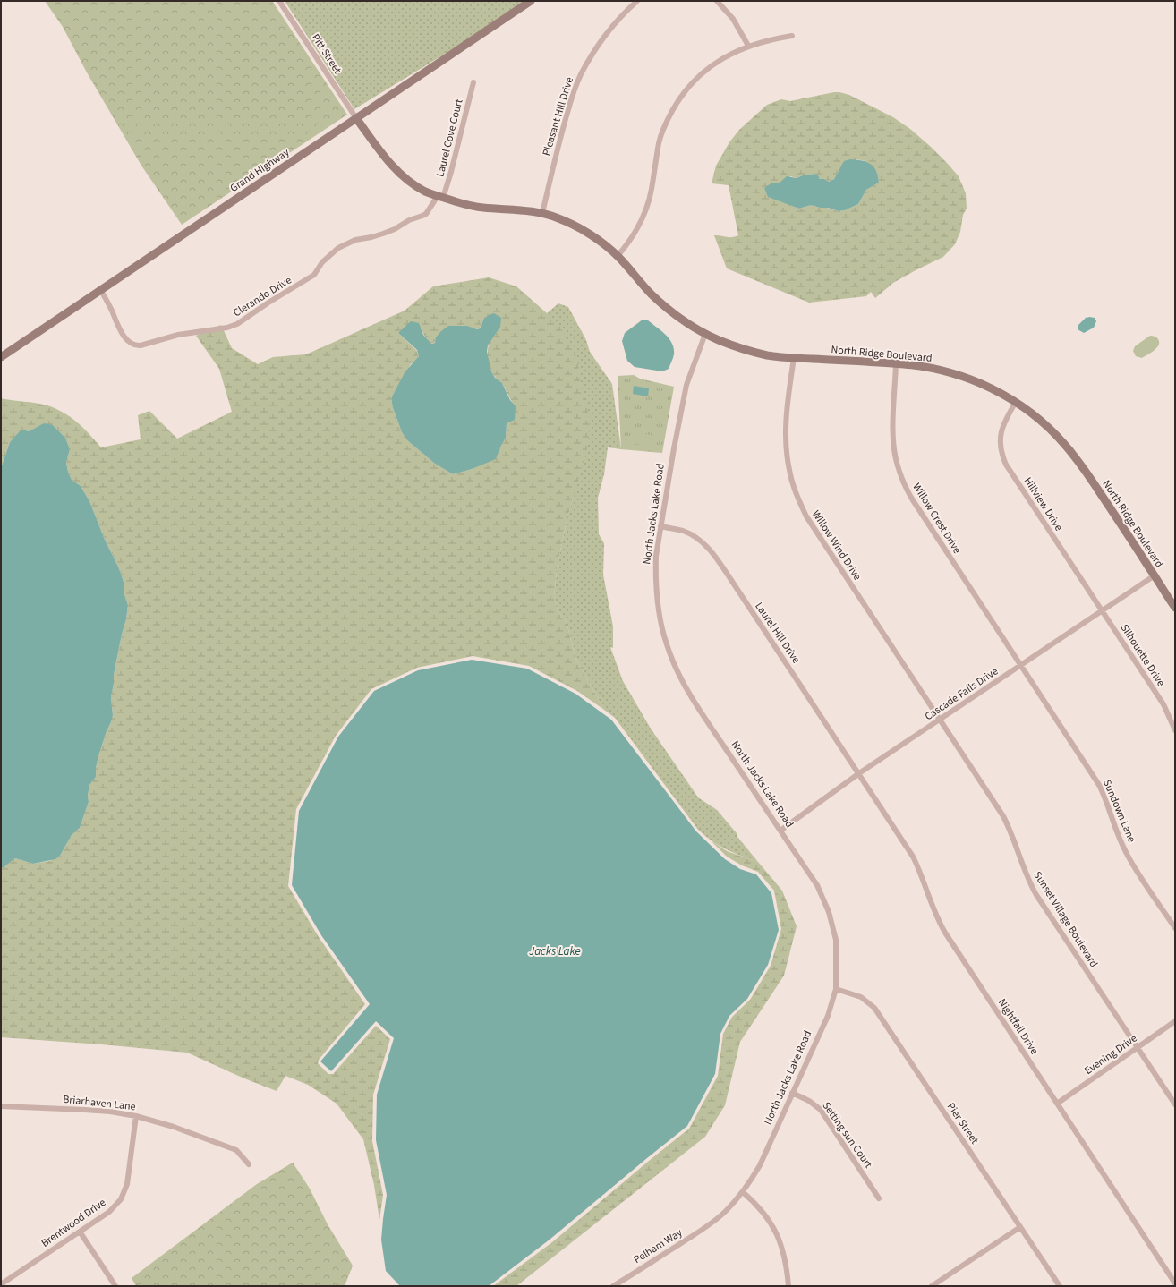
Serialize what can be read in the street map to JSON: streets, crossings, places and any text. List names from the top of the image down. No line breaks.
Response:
{"streets":{"street":["Pitt Street","Pleasant Hill Drive","Laurel Cove Court","Grand Highway","Clerando Drive","North Ridge Boulevard","Hillview Drive","North Jacks Lake Road","Willow Crest Drive","Willow Wind Drive","Laurel Hill Drive","Silhouette Drive","Cascade Falls Drive","Sundown Lane","Sunset Village Boulevard","Nightfall Drive","Evening Drive","Briarhaven Lane","Pier Street","Setting sun Court","Brentwood Drive","Pelham Way"]},"crossings":[["Pitt Street","Grand Highway"],["Laurel Cove Court","Clerando Drive"],["Grand Highway","Clerando Drive"],["North Ridge Boulevard","Hillview Drive"],["North Ridge Boulevard","North Jacks Lake Road"],["North Ridge Boulevard","Willow Crest Drive"],["North Ridge Boulevard","Willow Wind Drive"],["North Ridge Boulevard","Cascade Falls Drive"],["Hillview Drive","Silhouette Drive"],["Hillview Drive","Cascade Falls Drive"],["North Jacks Lake Road","Laurel Hill Drive"],["North Jacks Lake Road","Cascade Falls Drive"],["North Jacks Lake Road","Pier Street"],["North Jacks Lake Road","Setting sun Court"],["North Jacks Lake Road","Pelham Way"],["Willow Crest Drive","Cascade Falls Drive"],["Willow Crest Drive","Sundown Lane"],["Willow Wind Drive","Cascade Falls Drive"],["Willow Wind Drive","Sunset Village Boulevard"],["Laurel Hill Drive","Cascade Falls Drive"],["Laurel Hill Drive","Nightfall Drive"],["Silhouette Drive","Cascade Falls Drive"],["Cascade Falls Drive","Sundown Lane"],["Cascade Falls Drive","Sunset Village Boulevard"],["Cascade Falls Drive","Nightfall Drive"],["Sunset Village Boulevard","Evening Drive"],["Nightfall Drive","Evening Drive"],["Briarhaven Lane","Brentwood Drive"]],"water":["Jacks Lake"]}
